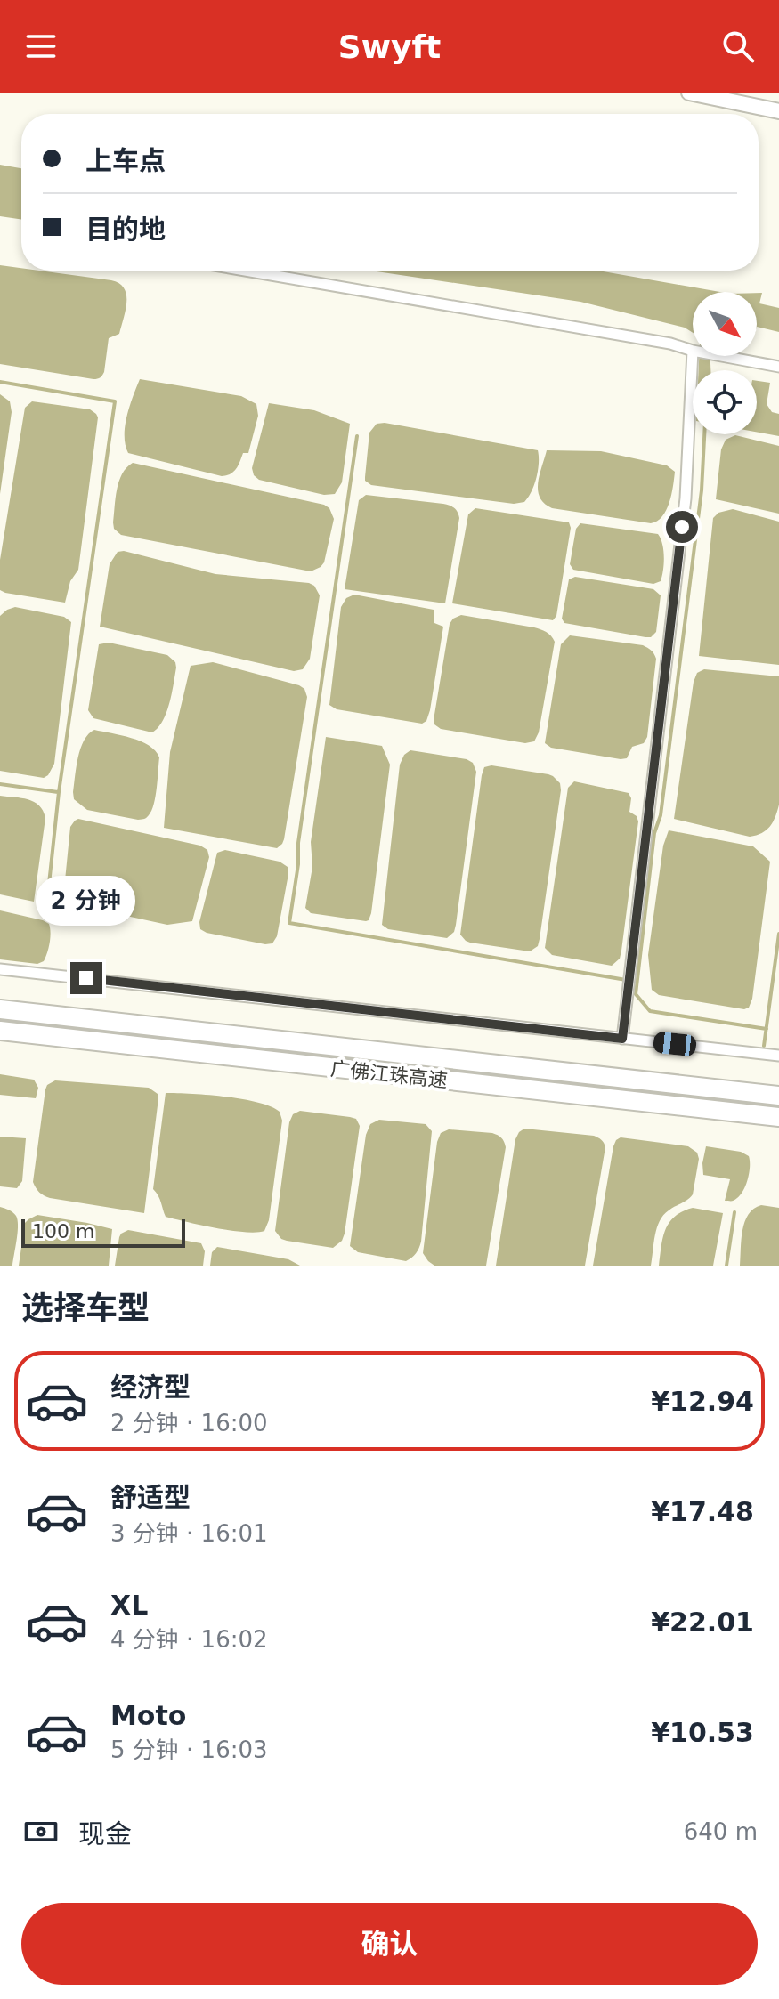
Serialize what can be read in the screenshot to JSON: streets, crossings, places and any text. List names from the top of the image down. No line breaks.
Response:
{"streets":{"highway":["广佛江珠高速"]},"scale_bar":"100 m","north":"bottom right","page":{"header":"Swyft","banner":["上车点","目的地"],"bubble":"2 分钟","scale":"100 m","heading":"选择车型","list":[{"name":"经济型","note":"2 分钟 · 16:00","value":"¥12.94"},{"name":"舒适型","note":"3 分钟 · 16:01","value":"¥17.48"},{"name":"XL","note":"4 分钟 · 16:02","value":"¥22.01"},{"name":"Moto","note":"5 分钟 · 16:03","value":"¥10.53"}],"pay":["现金","640 m"],"buttons":"确认"}}
